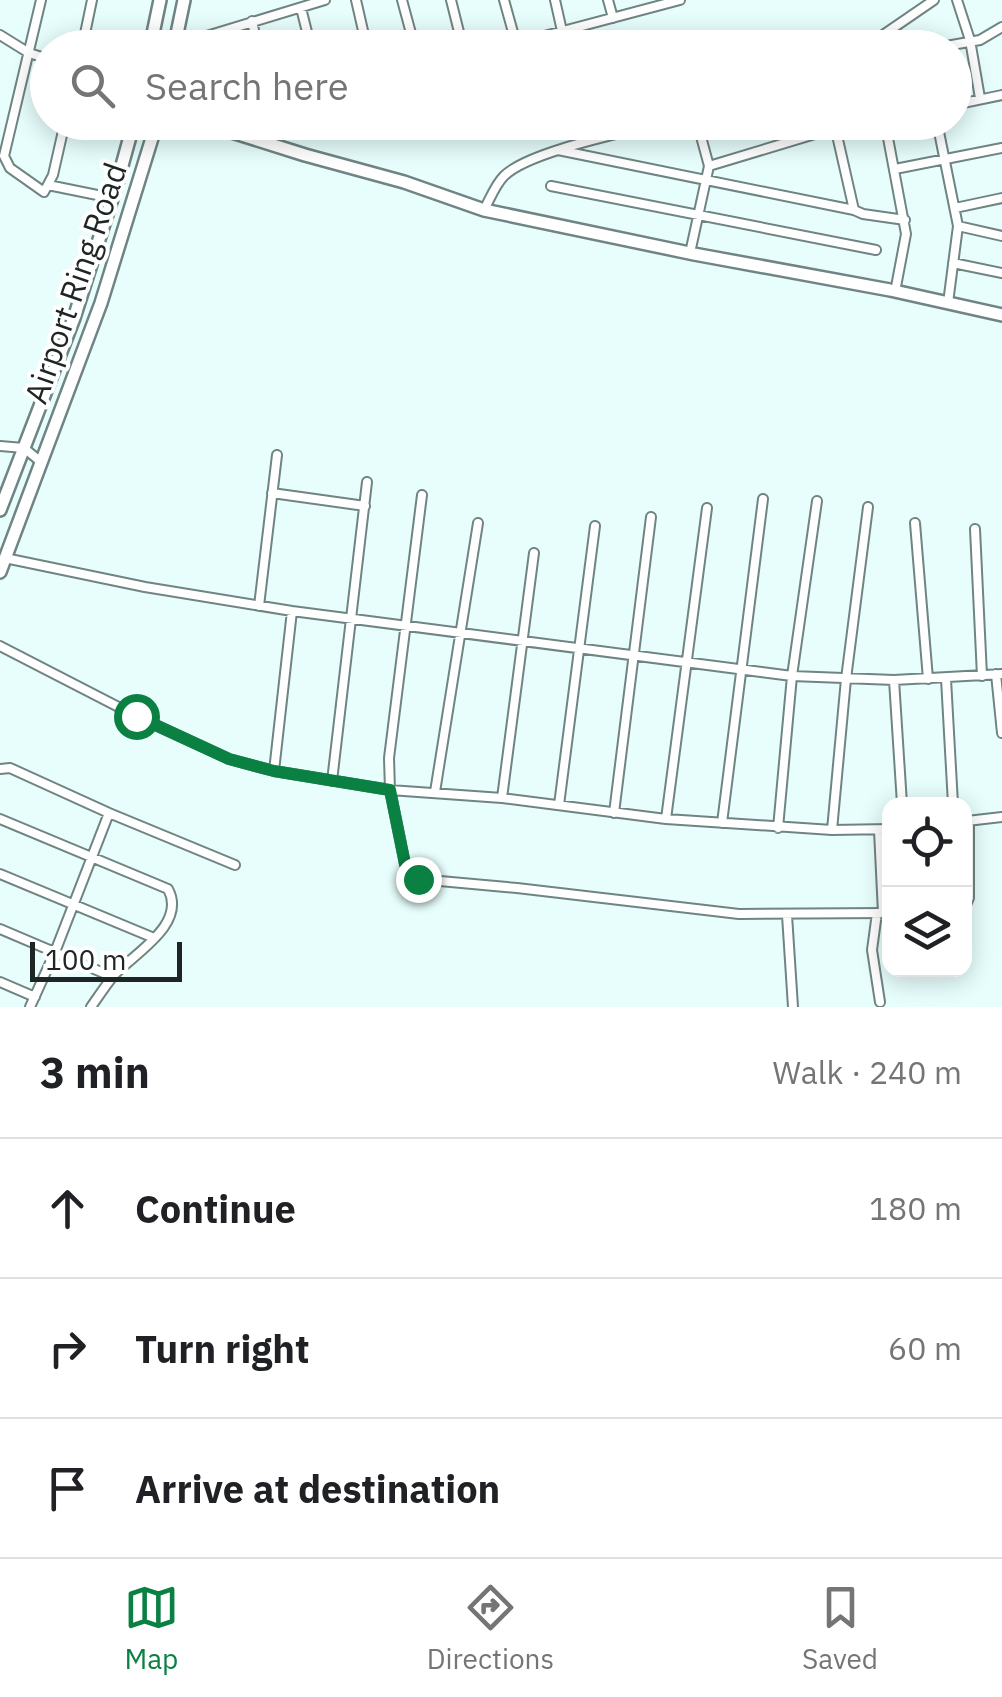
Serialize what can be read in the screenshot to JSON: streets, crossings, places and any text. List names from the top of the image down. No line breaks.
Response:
{"streets":{"main road":["Airport Ring Road"]},"scale_bar":"100 m","page":{"search":"Search here","scale":"100 m","heading":["3 min","Walk · 240 m"],"list":[["Continue","180 m"],["Turn right","60 m"],"Arrive at destination"],"nav":["Map","Directions","Saved"]}}
